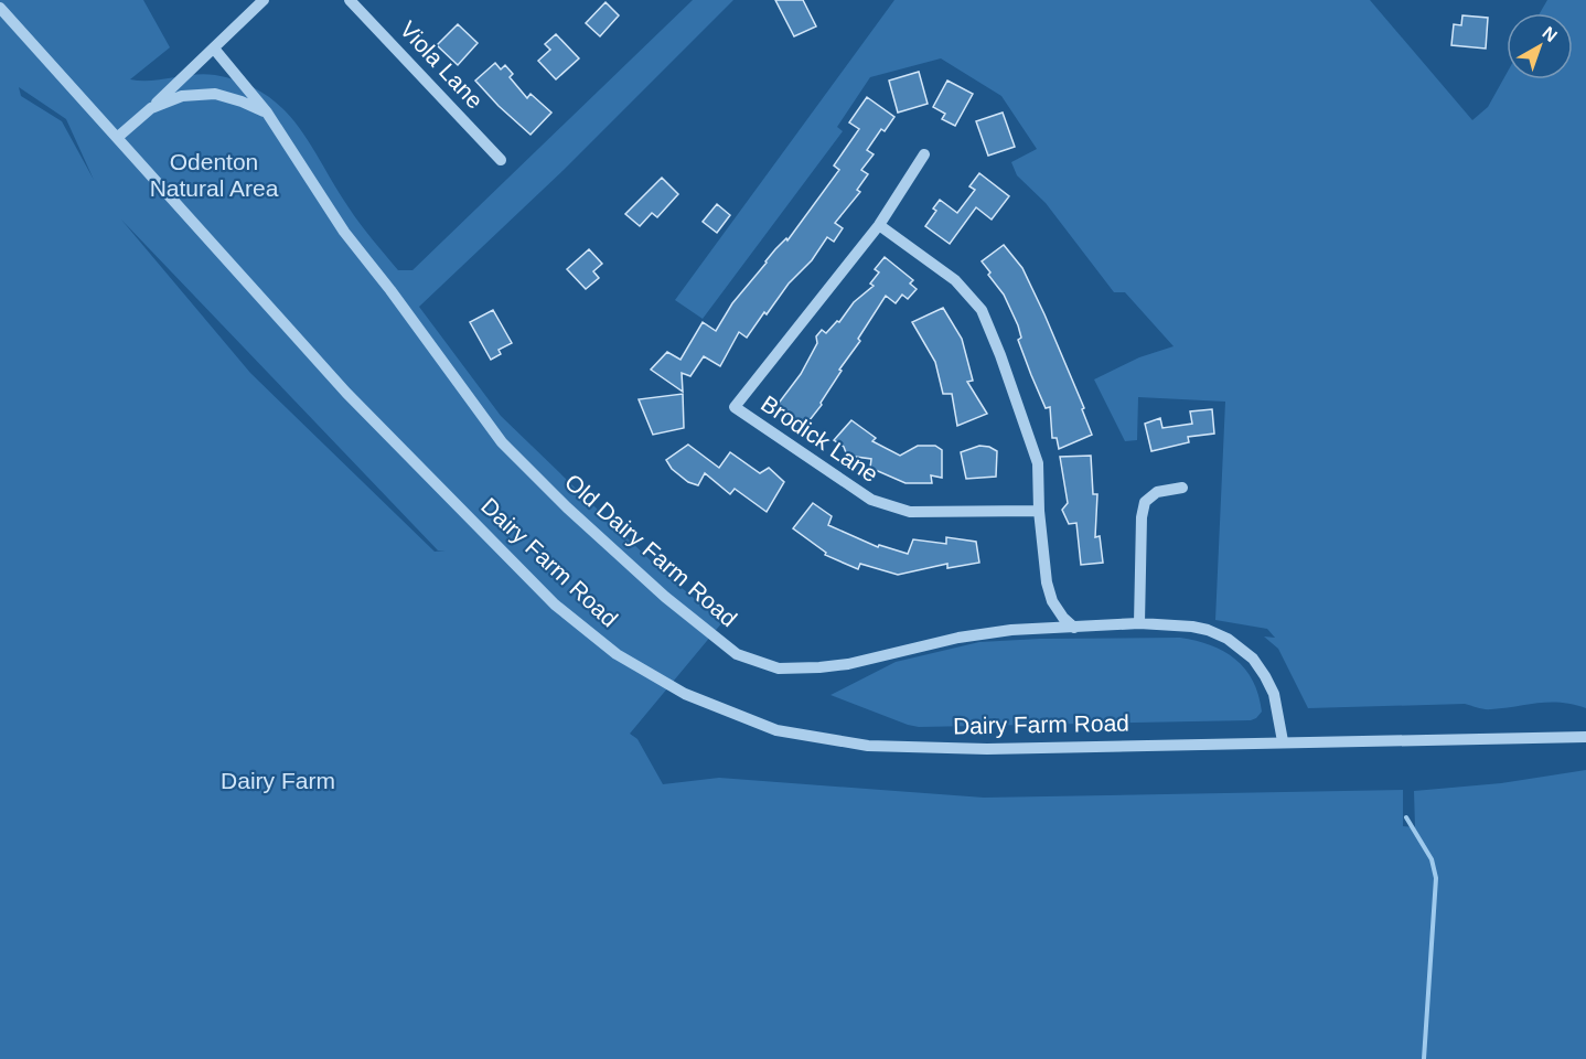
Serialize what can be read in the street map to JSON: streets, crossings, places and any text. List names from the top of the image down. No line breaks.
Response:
{"streets":{"street":["Viola Lane","Brodick Lane","Old Dairy Farm Road","Dairy Farm Road"]},"crossings":[["Old Dairy Farm Road","Dairy Farm Road"]],"parks":["Odenton Natural Area","Dairy Farm"],"north":"top right"}
